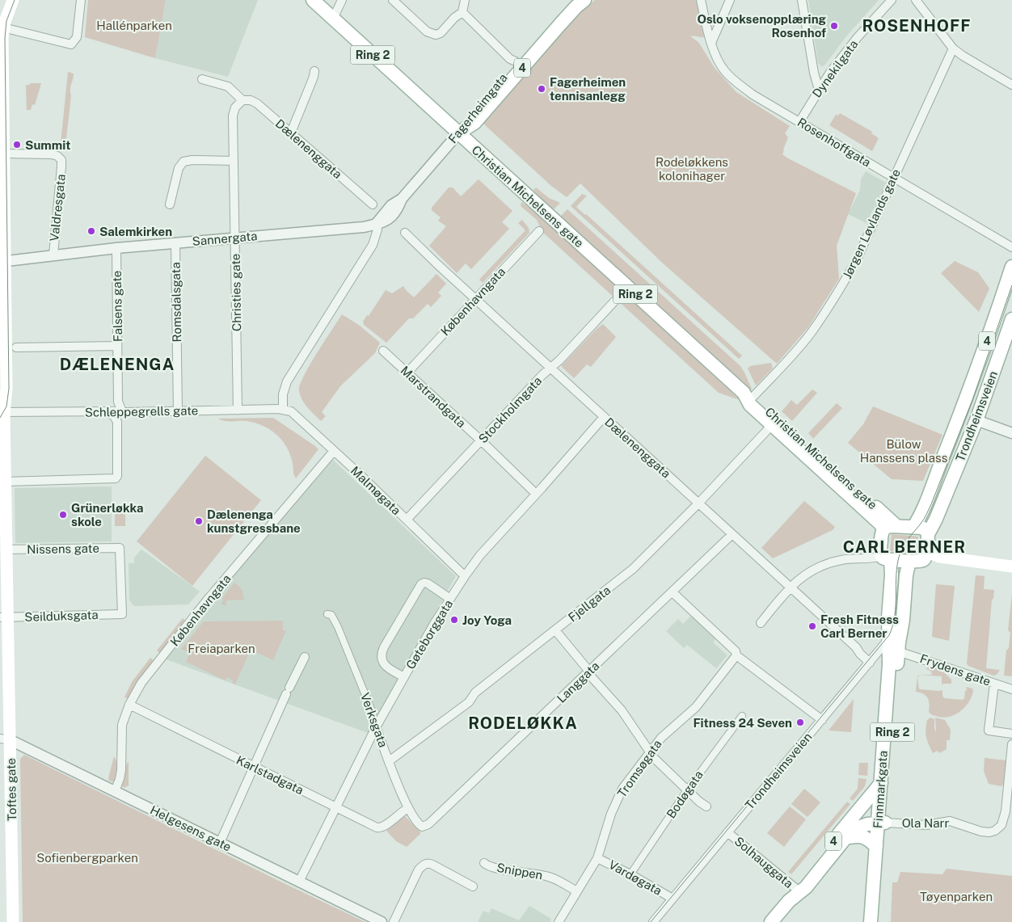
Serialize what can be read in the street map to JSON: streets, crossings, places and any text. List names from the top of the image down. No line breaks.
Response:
{"streets":{"main road":["Ring 2","4","Fagerheimgata","Christian Michelsens gate","Trondheimsveien","Toftes gate","Finnmarkgata"],"street":["Dynekilgata","Rosenhoffgata","Dælenenggata","Valdresgata","Jørgen Løvlands gate","Sannergata","Christies gate","Københavngata","Romsdalsgata","Falsens gate","Marstrandgata","Stockholmgata","Schleppegrells gate","Malmøgata","Nissens gate","Fjellgata","Seilduksgata","Gøteborggata","Frydens gate","Langgata","Verksgata","Tromsøgata","Karlstadgata","Bodøgata","Ola Narr","Helgesens gate","Solhauggata","Snippen","Vardøgata"]},"crossings":[["Ring 2","Christian Michelsens gate"],["Ring 2","Trondheimsveien"],["Ring 2","Finnmarkgata"],["4","Fagerheimgata"],["4","Christian Michelsens gate"],["4","Finnmarkgata"],["4","Ola Narr"],["4","Solhauggata"],["Dynekilgata","Rosenhoffgata"],["Fagerheimgata","Christian Michelsens gate"],["Fagerheimgata","Sannergata"],["Rosenhoffgata","Jørgen Løvlands gate"],["Dælenenggata","Christies gate"],["Dælenenggata","Københavngata"],["Dælenenggata","Stockholmgata"],["Dælenenggata","Trondheimsveien"],["Dælenenggata","Fjellgata"],["Dælenenggata","Gøteborggata"],["Dælenenggata","Langgata"],["Christian Michelsens gate","Jørgen Løvlands gate"],["Christian Michelsens gate","Fjellgata"],["Valdresgata","Sannergata"],["Valdresgata","Toftes gate"],["Sannergata","Christies gate"],["Sannergata","Romsdalsgata"],["Sannergata","Falsens gate"],["Sannergata","Toftes gate"],["Christies gate","Schleppegrells gate"],["Københavngata","Marstrandgata"],["Københavngata","Malmøgata"],["Københavngata","Karlstadgata"],["Københavngata","Helgesens gate"],["Romsdalsgata","Schleppegrells gate"],["Falsens gate","Schleppegrells gate"],["Marstrandgata","Stockholmgata"],["Marstrandgata","Gøteborggata"],["Stockholmgata","Malmøgata"],["Schleppegrells gate","Malmøgata"],["Schleppegrells gate","Toftes gate"],["Trondheimsveien","Finnmarkgata"],["Trondheimsveien","Solhauggata"],["Trondheimsveien","Vardøgata"],["Malmøgata","Gøteborggata"],["Nissens gate","Seilduksgata"],["Nissens gate","Toftes gate"],["Fjellgata","Verksgata"],["Seilduksgata","Toftes gate"],["Gøteborggata","Verksgata"],["Gøteborggata","Karlstadgata"],["Gøteborggata","Helgesens gate"],["Frydens gate","Finnmarkgata"],["Langgata","Verksgata"],["Verksgata","Karlstadgata"],["Tromsøgata","Snippen"],["Tromsøgata","Vardøgata"],["Toftes gate","Helgesens gate"],["Finnmarkgata","Ola Narr"],["Bodøgata","Vardøgata"]],"districts":["ROSENHOFF","DÆLENENGA","CARL BERNER","RODELØKKA"],"parks":["Hallénparken","Rodeløkkens kolonihager","Bülow Hanssens plass","Freiaparken","Sofienbergparken","Tøyenparken"],"places":["Oslo voksenopplæring Rosenhof","Fagerheimen tennisanlegg","Summit","Salemkirken","Grünerløkka skole","Dælenenga kunstgressbane","Joy Yoga","Fresh Fitness Carl Berner","Fitness 24 Seven"]}
